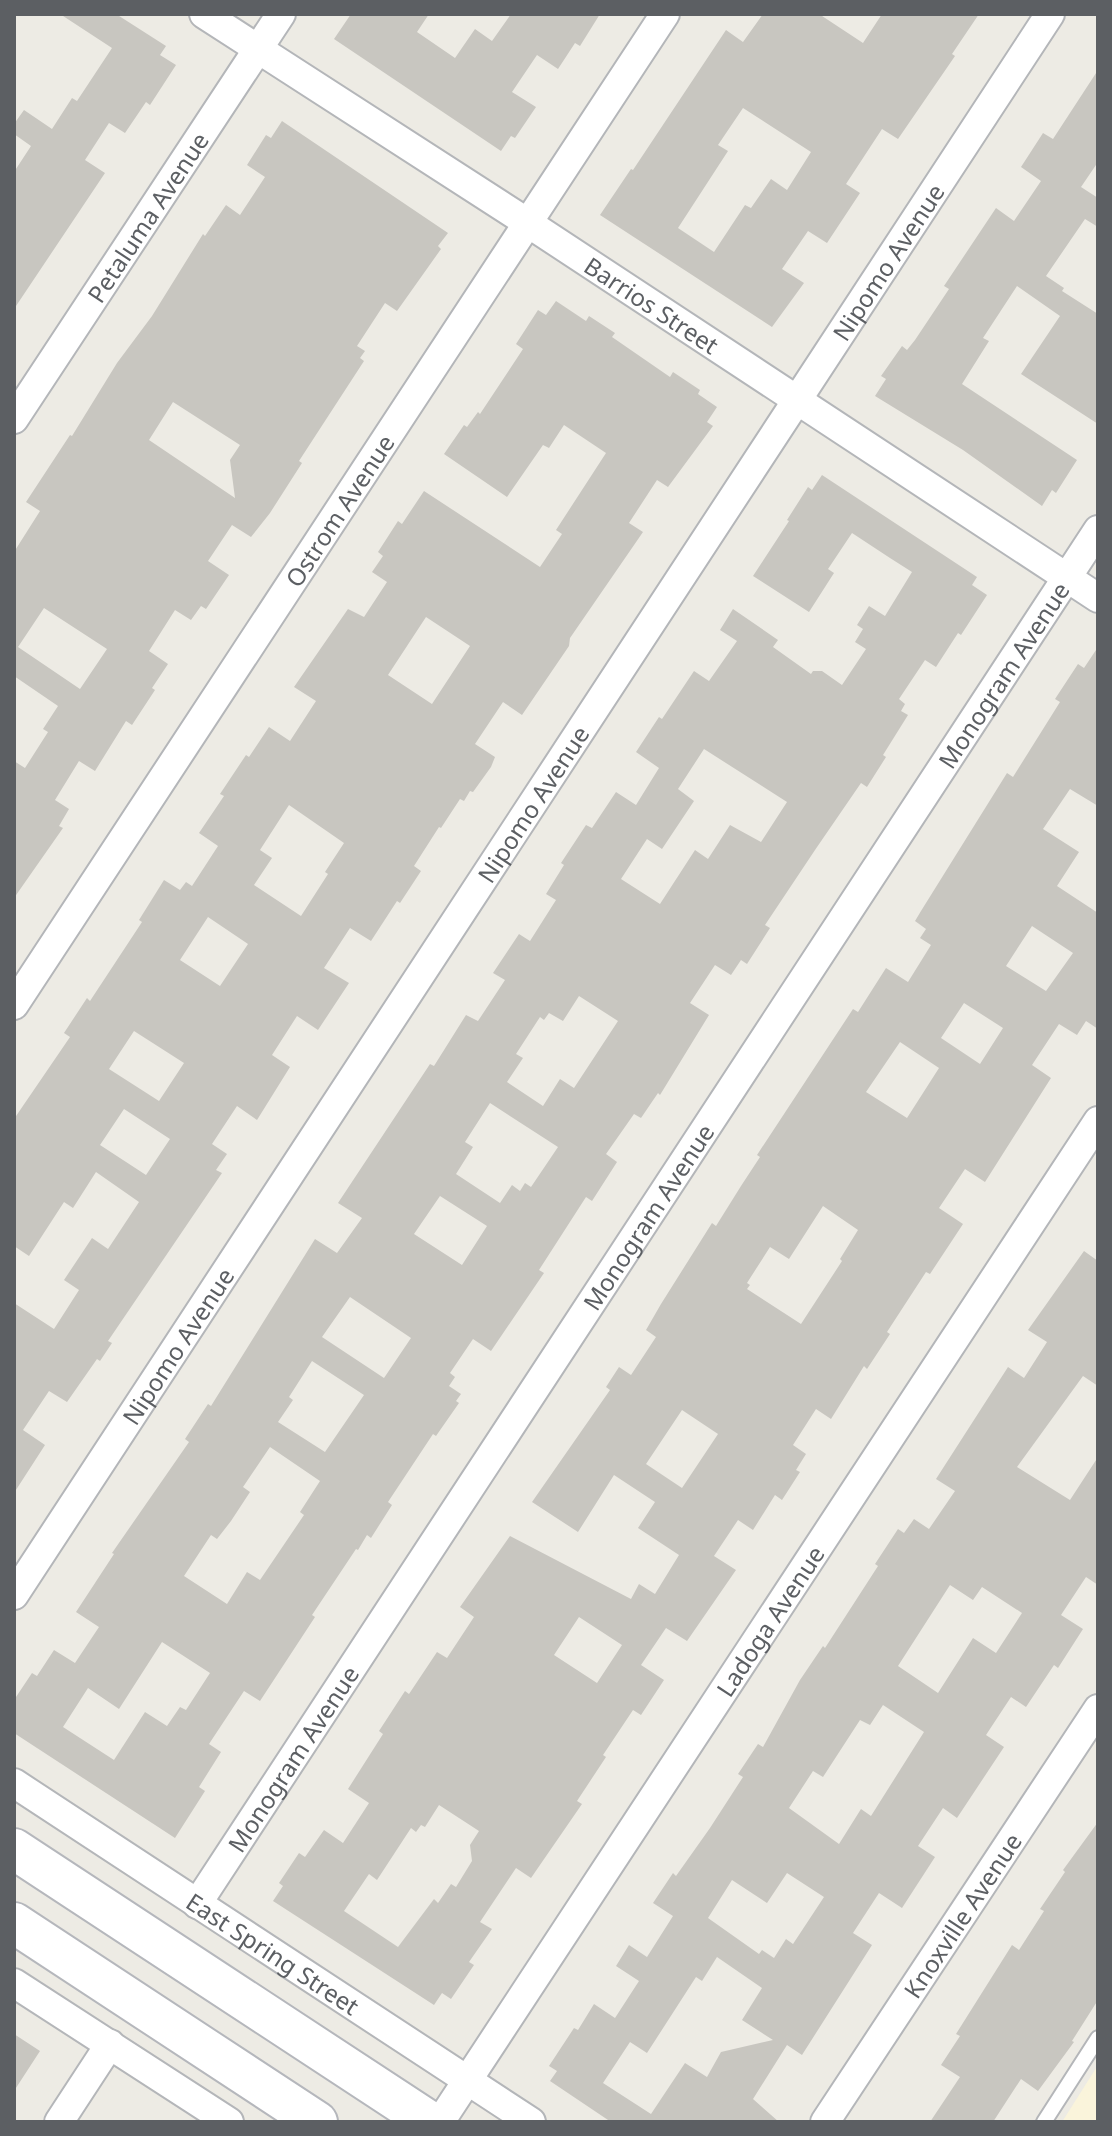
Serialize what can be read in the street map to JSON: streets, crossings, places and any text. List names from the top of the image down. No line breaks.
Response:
{"streets":{"street":["Petaluma Avenue","Nipomo Avenue","Barrios Street","Ostrom Avenue","Monogram Avenue","Ladoga Avenue","Knoxville Avenue","East Spring Street"]},"crossings":[["Petaluma Avenue","Barrios Street"],["Nipomo Avenue","Barrios Street"],["Barrios Street","Ostrom Avenue"],["Barrios Street","Monogram Avenue"],["Monogram Avenue","East Spring Street"],["Ladoga Avenue","East Spring Street"]]}
